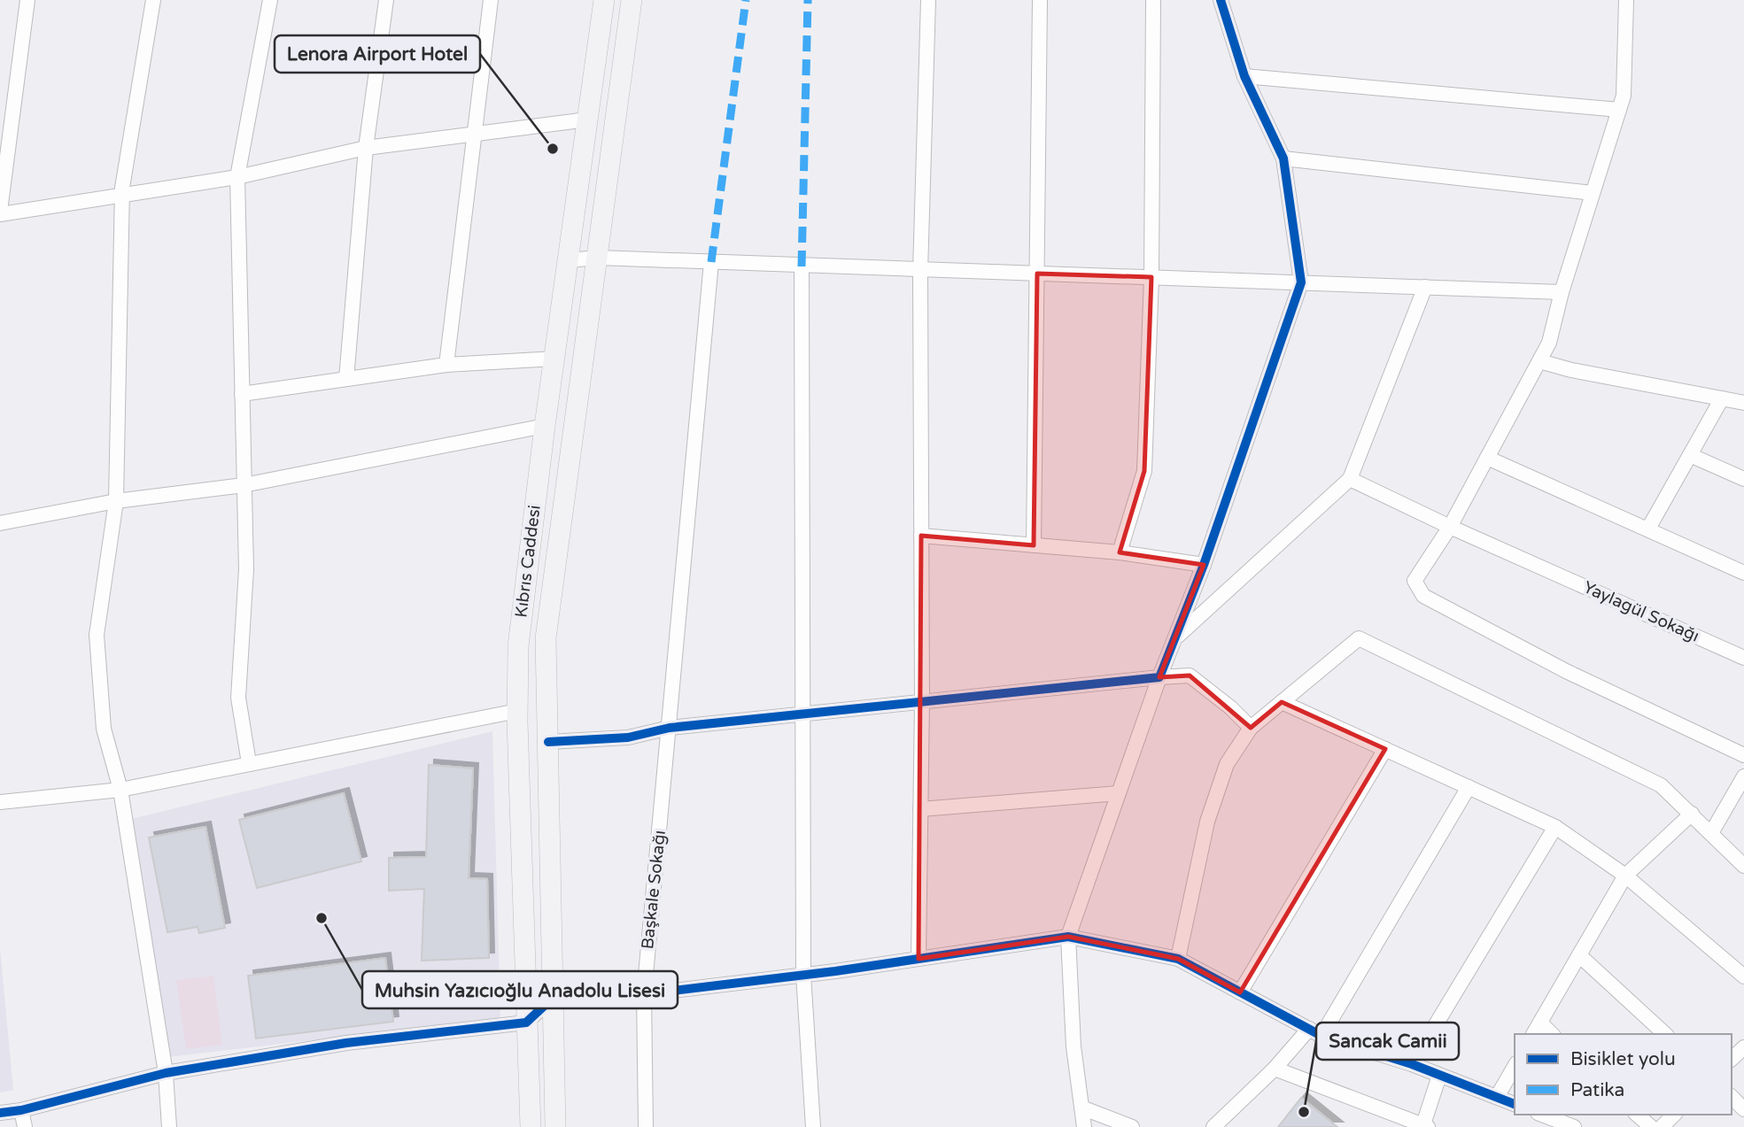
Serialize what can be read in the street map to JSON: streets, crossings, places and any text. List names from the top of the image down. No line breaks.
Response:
{"streets":{"main road":["Kıbrıs Caddesi"],"street":["Yaylagül Sokağı","Başkale Sokağı"]},"places":["Lenora Airport Hotel","Muhsin Yazıcıoğlu Anadolu Lisesi","Sancak Camii"],"legend":["Bisiklet yolu","Patika"]}
